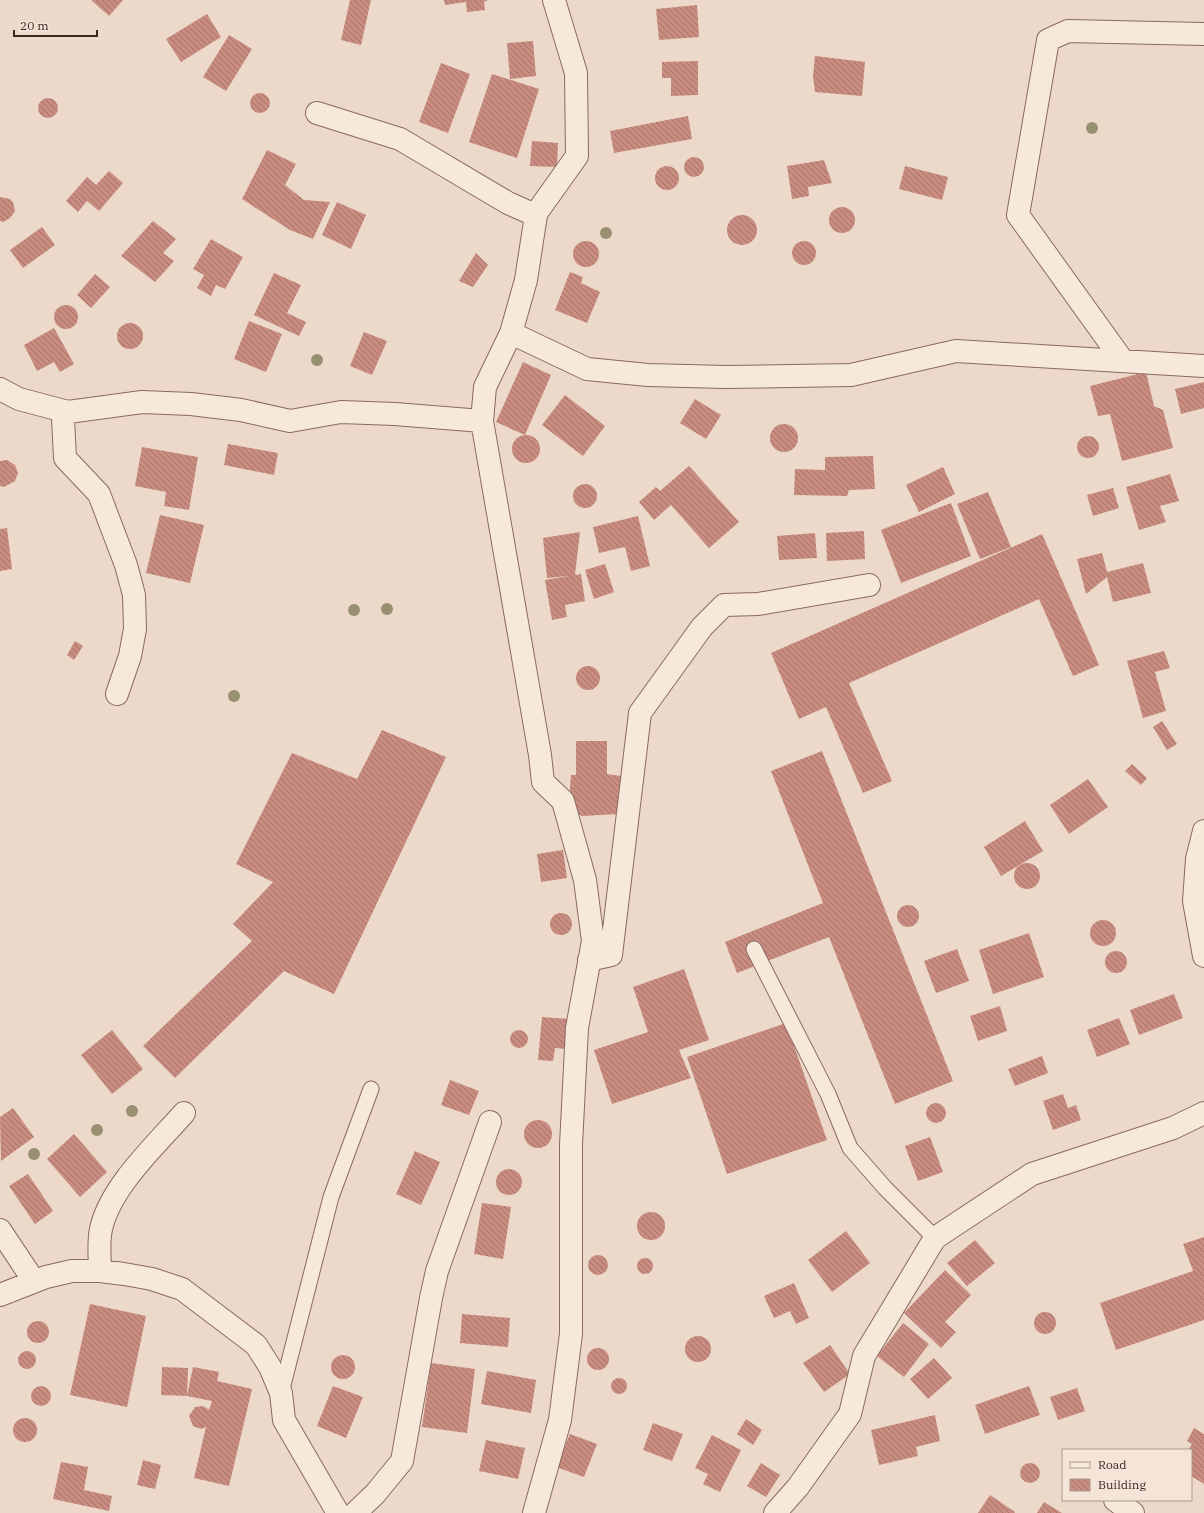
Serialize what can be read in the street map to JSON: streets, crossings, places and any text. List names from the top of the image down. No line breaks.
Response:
{"legend":["Road","Building"],"scale_bar":"20 m"}
